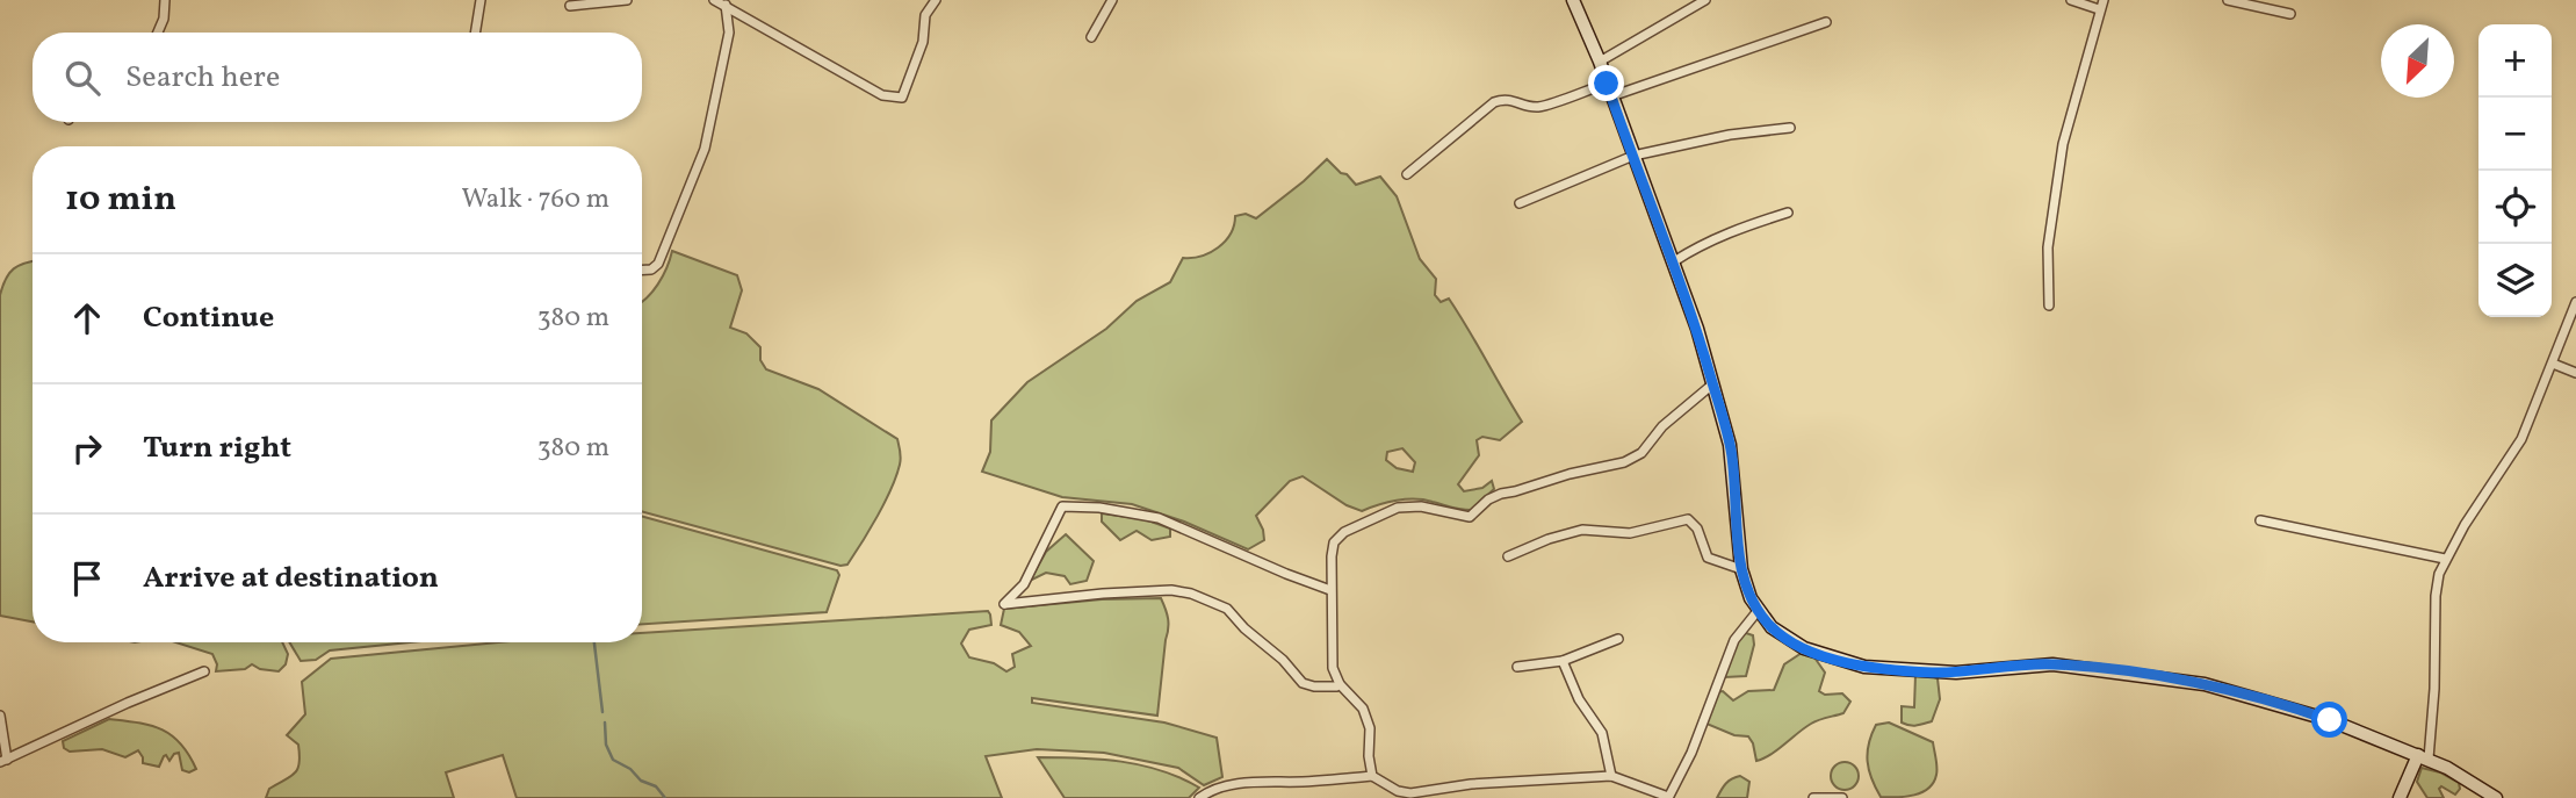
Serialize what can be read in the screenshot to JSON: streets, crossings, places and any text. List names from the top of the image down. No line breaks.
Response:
{"north":"bottom left","page":{"map_buttons":["+","−"],"search":"Search here","heading":["10 min","Walk · 760 m"],"list":[["Continue","380 m"],["Turn right","380 m"],"Arrive at destination"]}}
